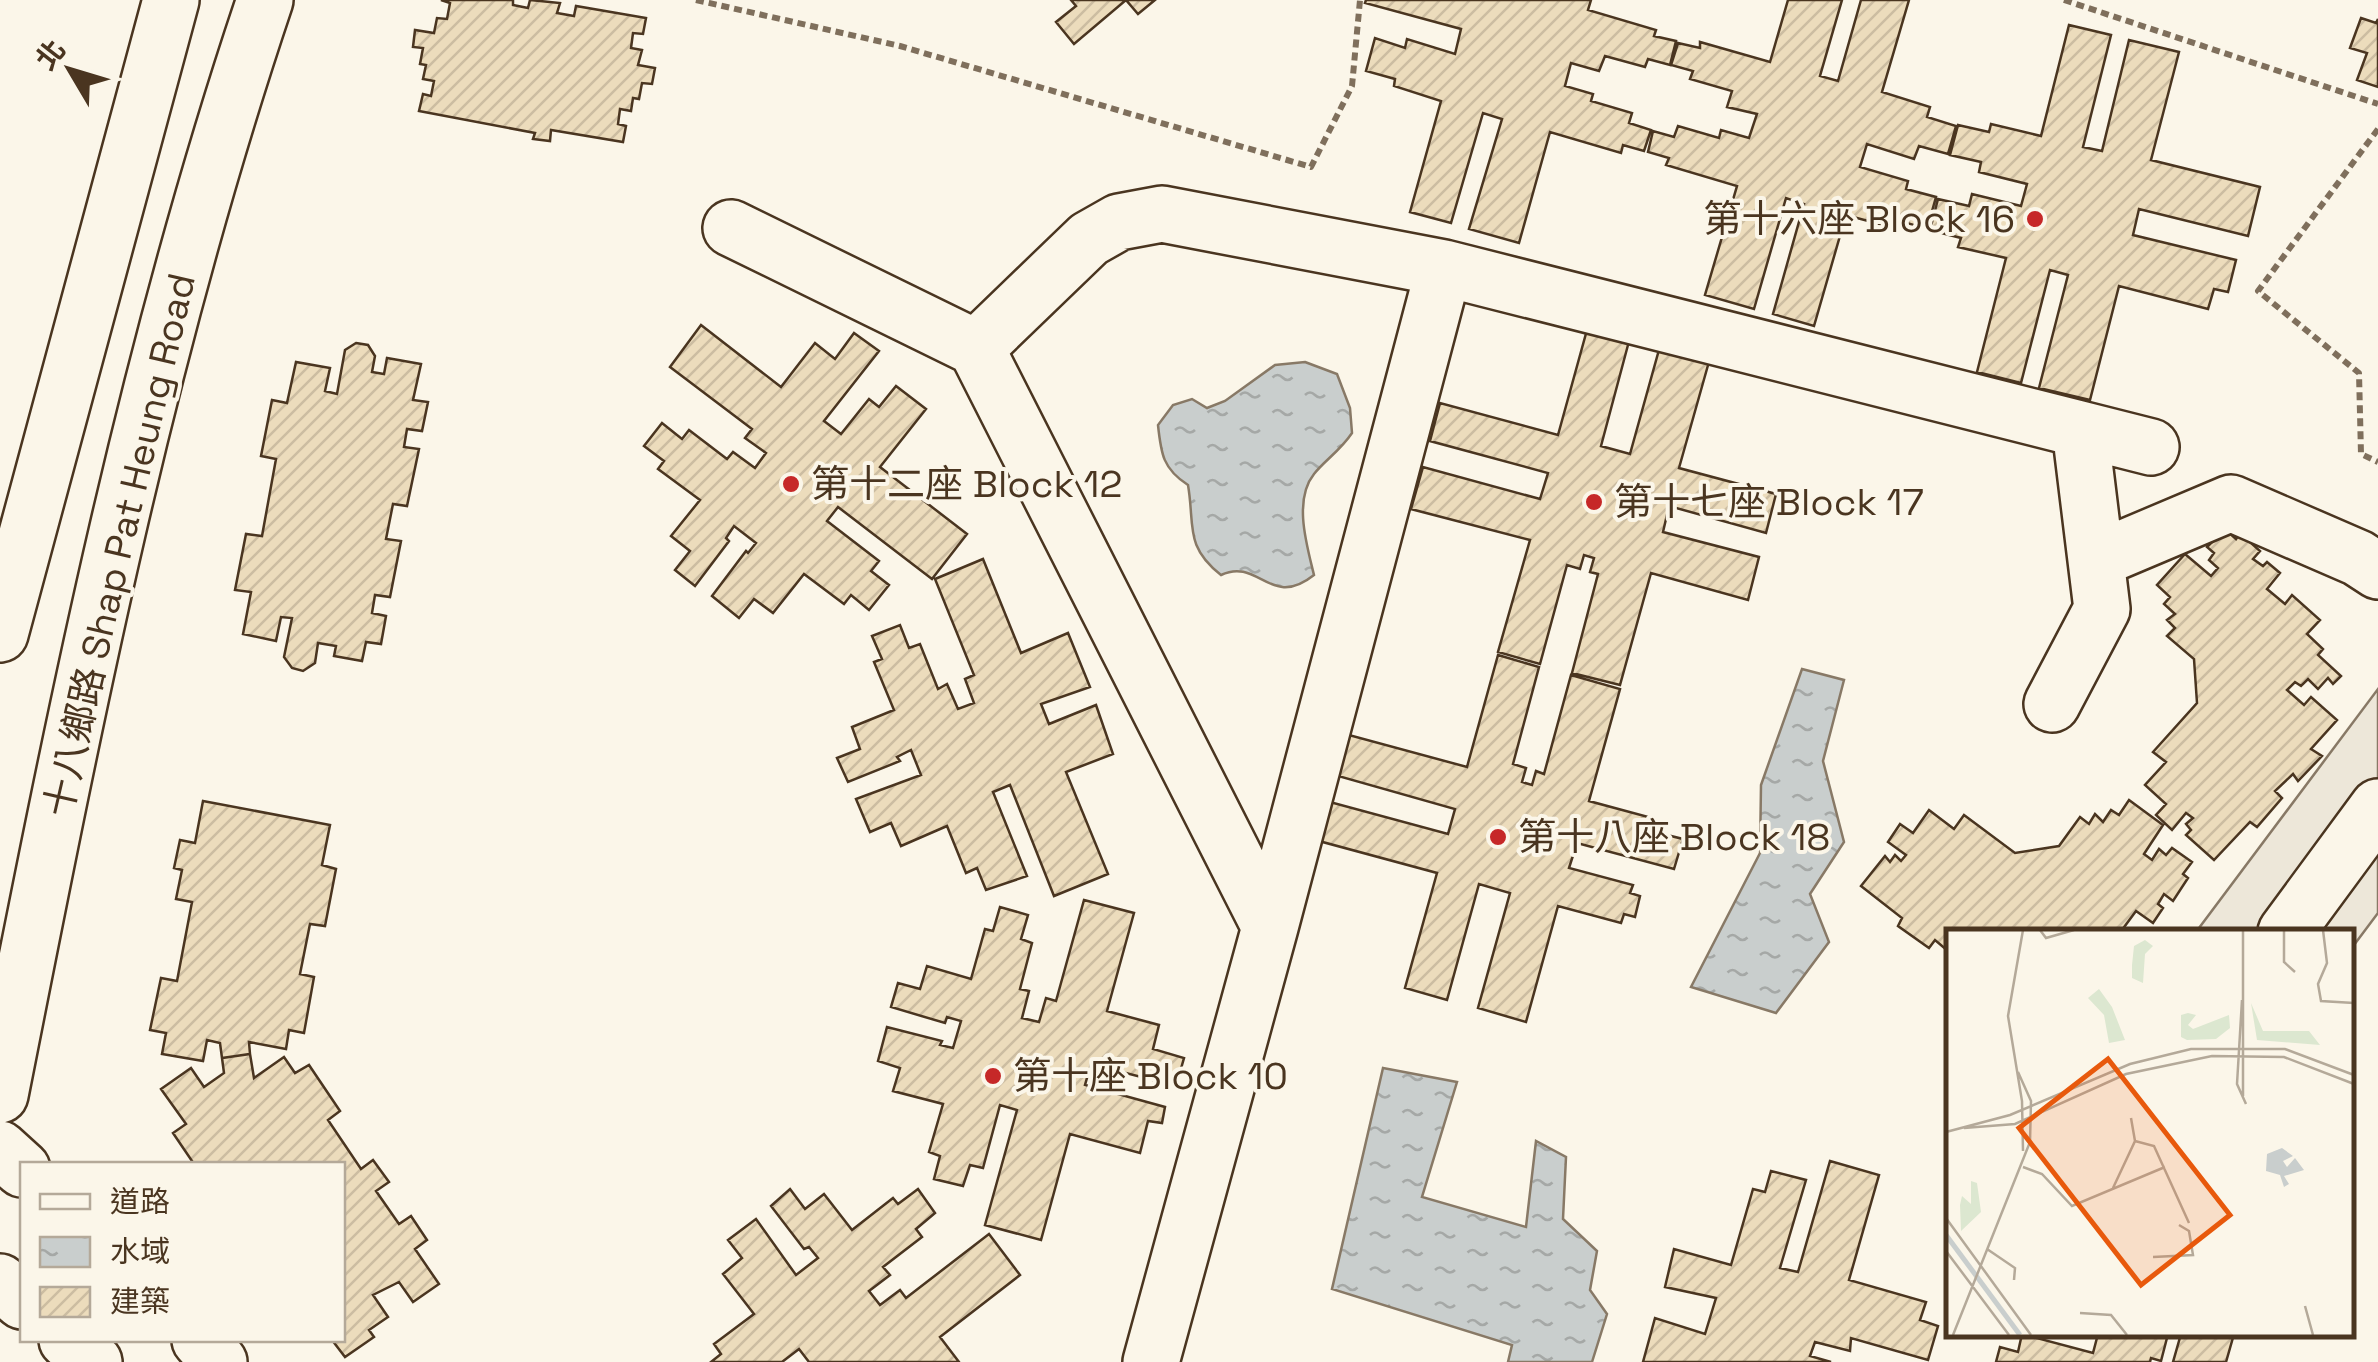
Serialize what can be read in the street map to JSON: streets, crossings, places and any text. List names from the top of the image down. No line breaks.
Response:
{"streets":{"main road":["十八鄉路 Shap Pat Heung Road"]},"places":["第十六座 Block 16","第十二座 Block 12","第十七座 Block 17","第十八座 Block 18","第十座 Block 10"],"legend":["道路","水域","建築"],"north":"top left"}
